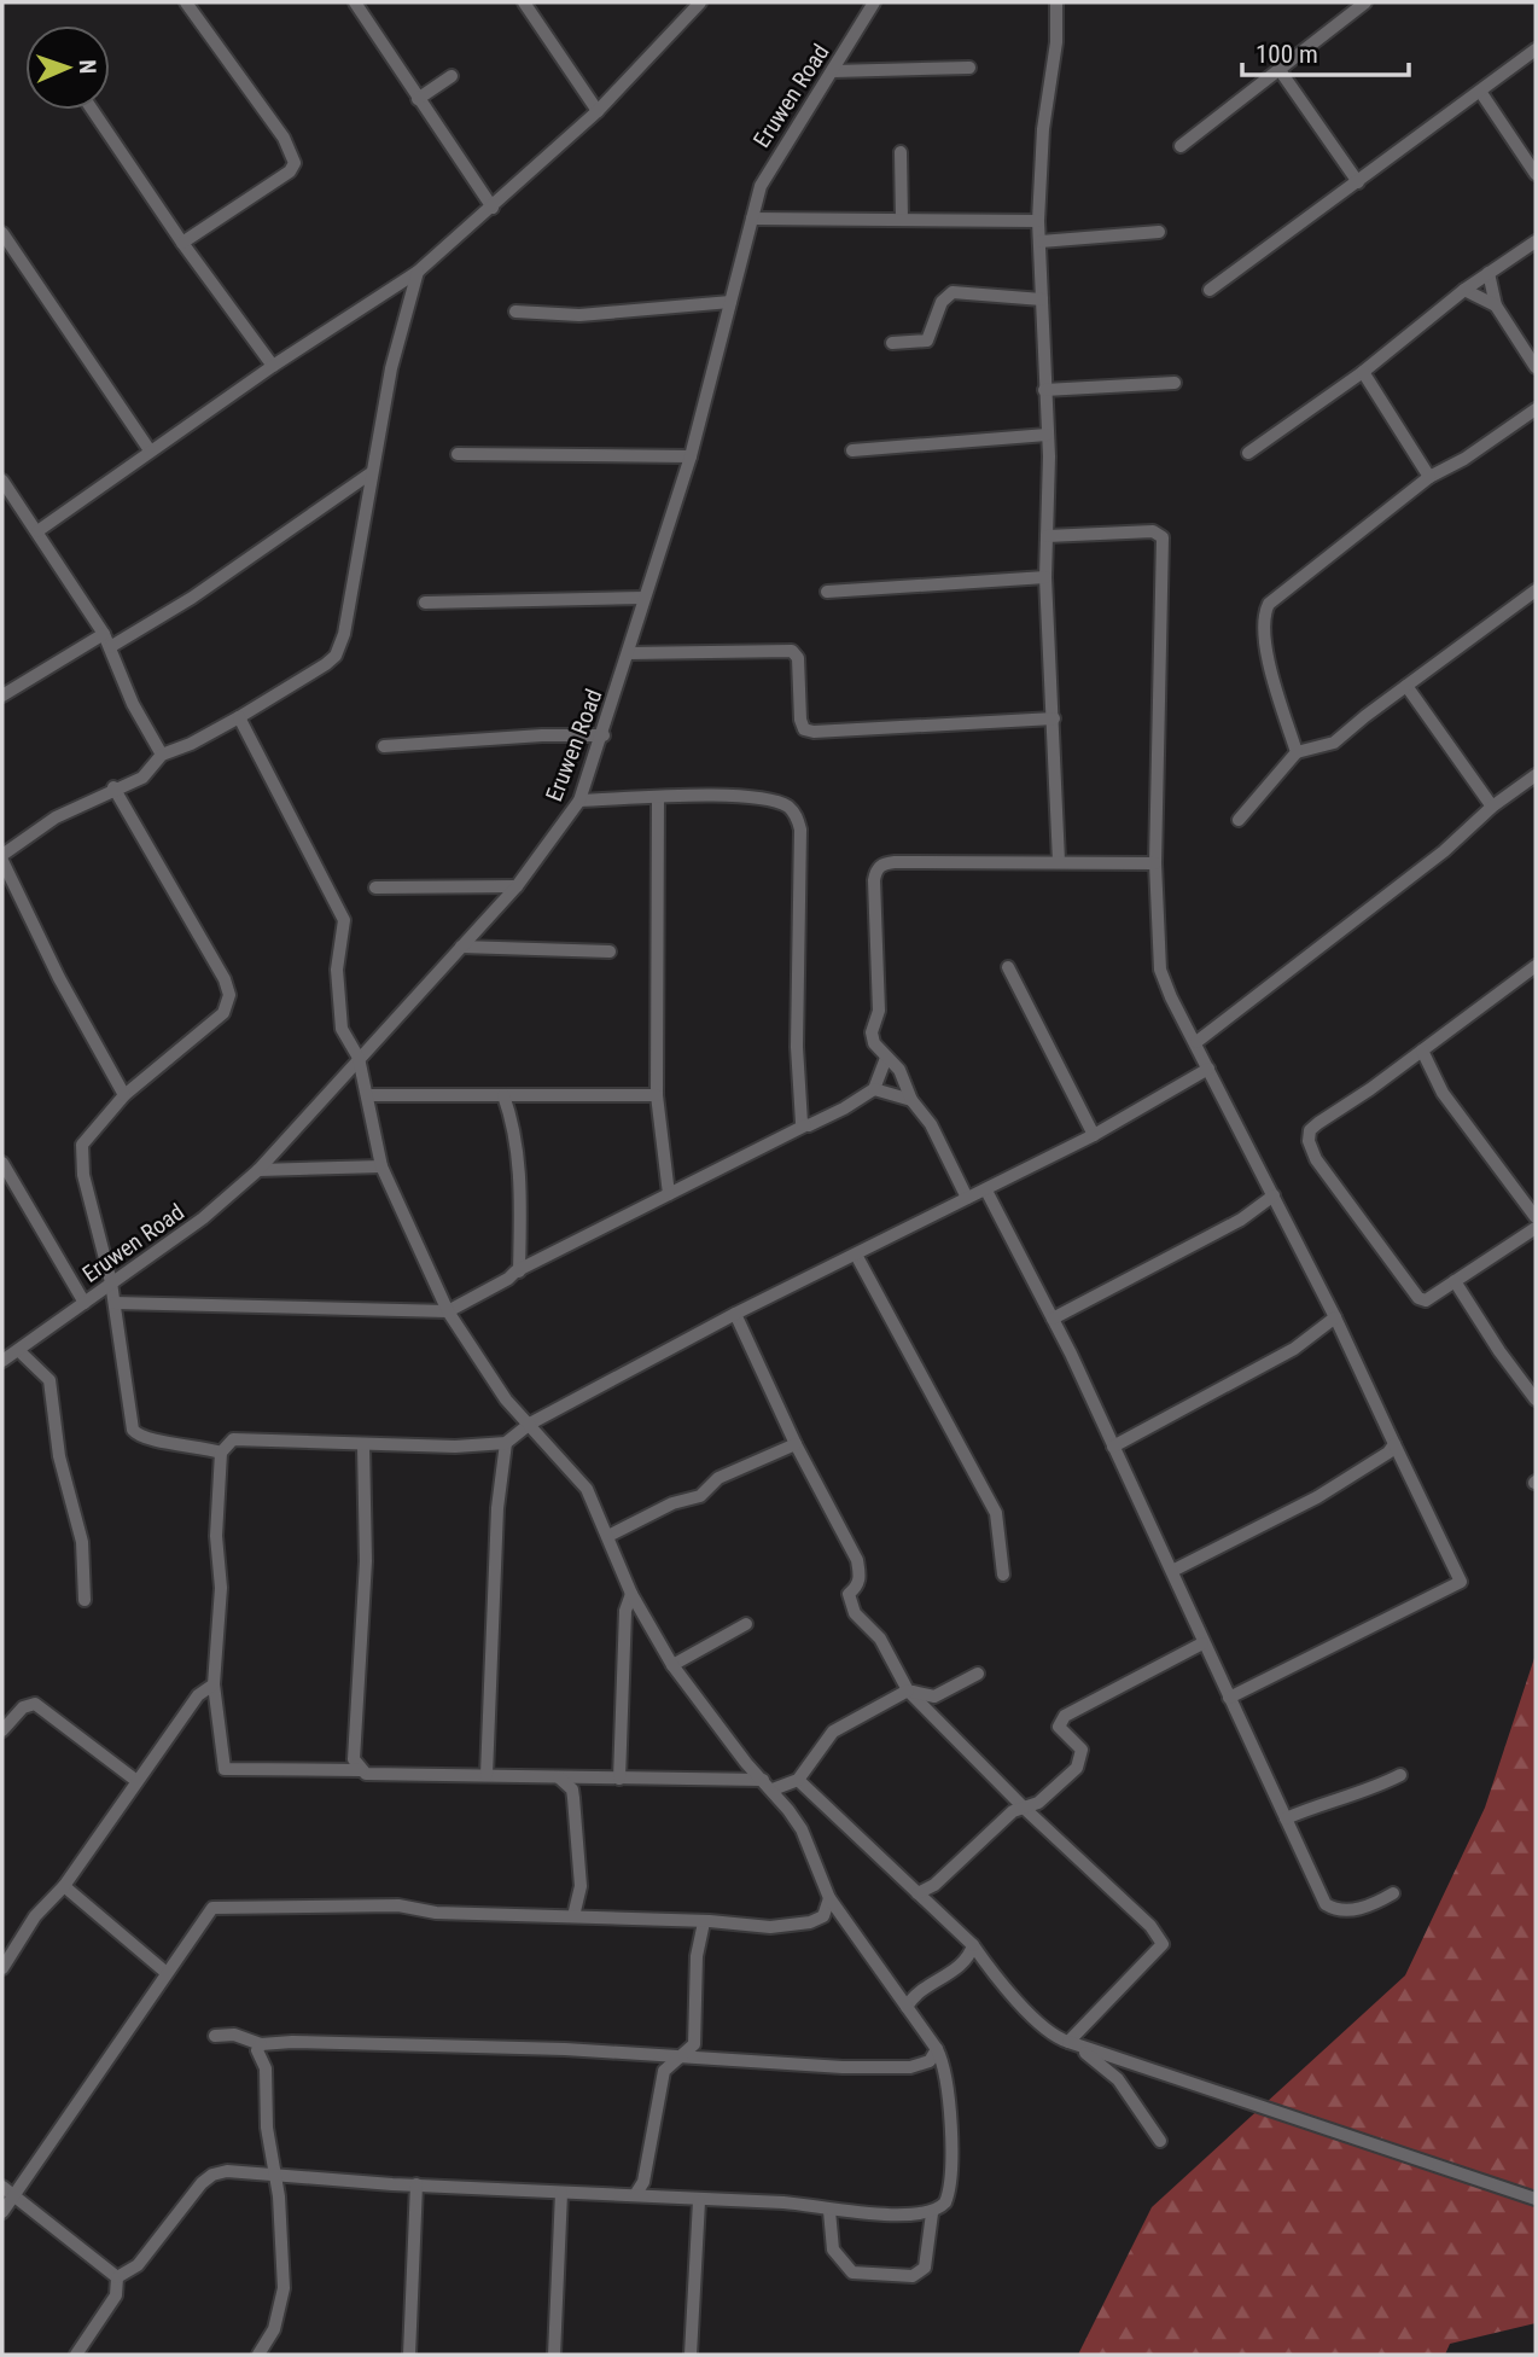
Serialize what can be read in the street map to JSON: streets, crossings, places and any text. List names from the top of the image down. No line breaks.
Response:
{"streets":{"street":["Eruwen Road"]},"scale_bar":"100 m","north":"right"}
